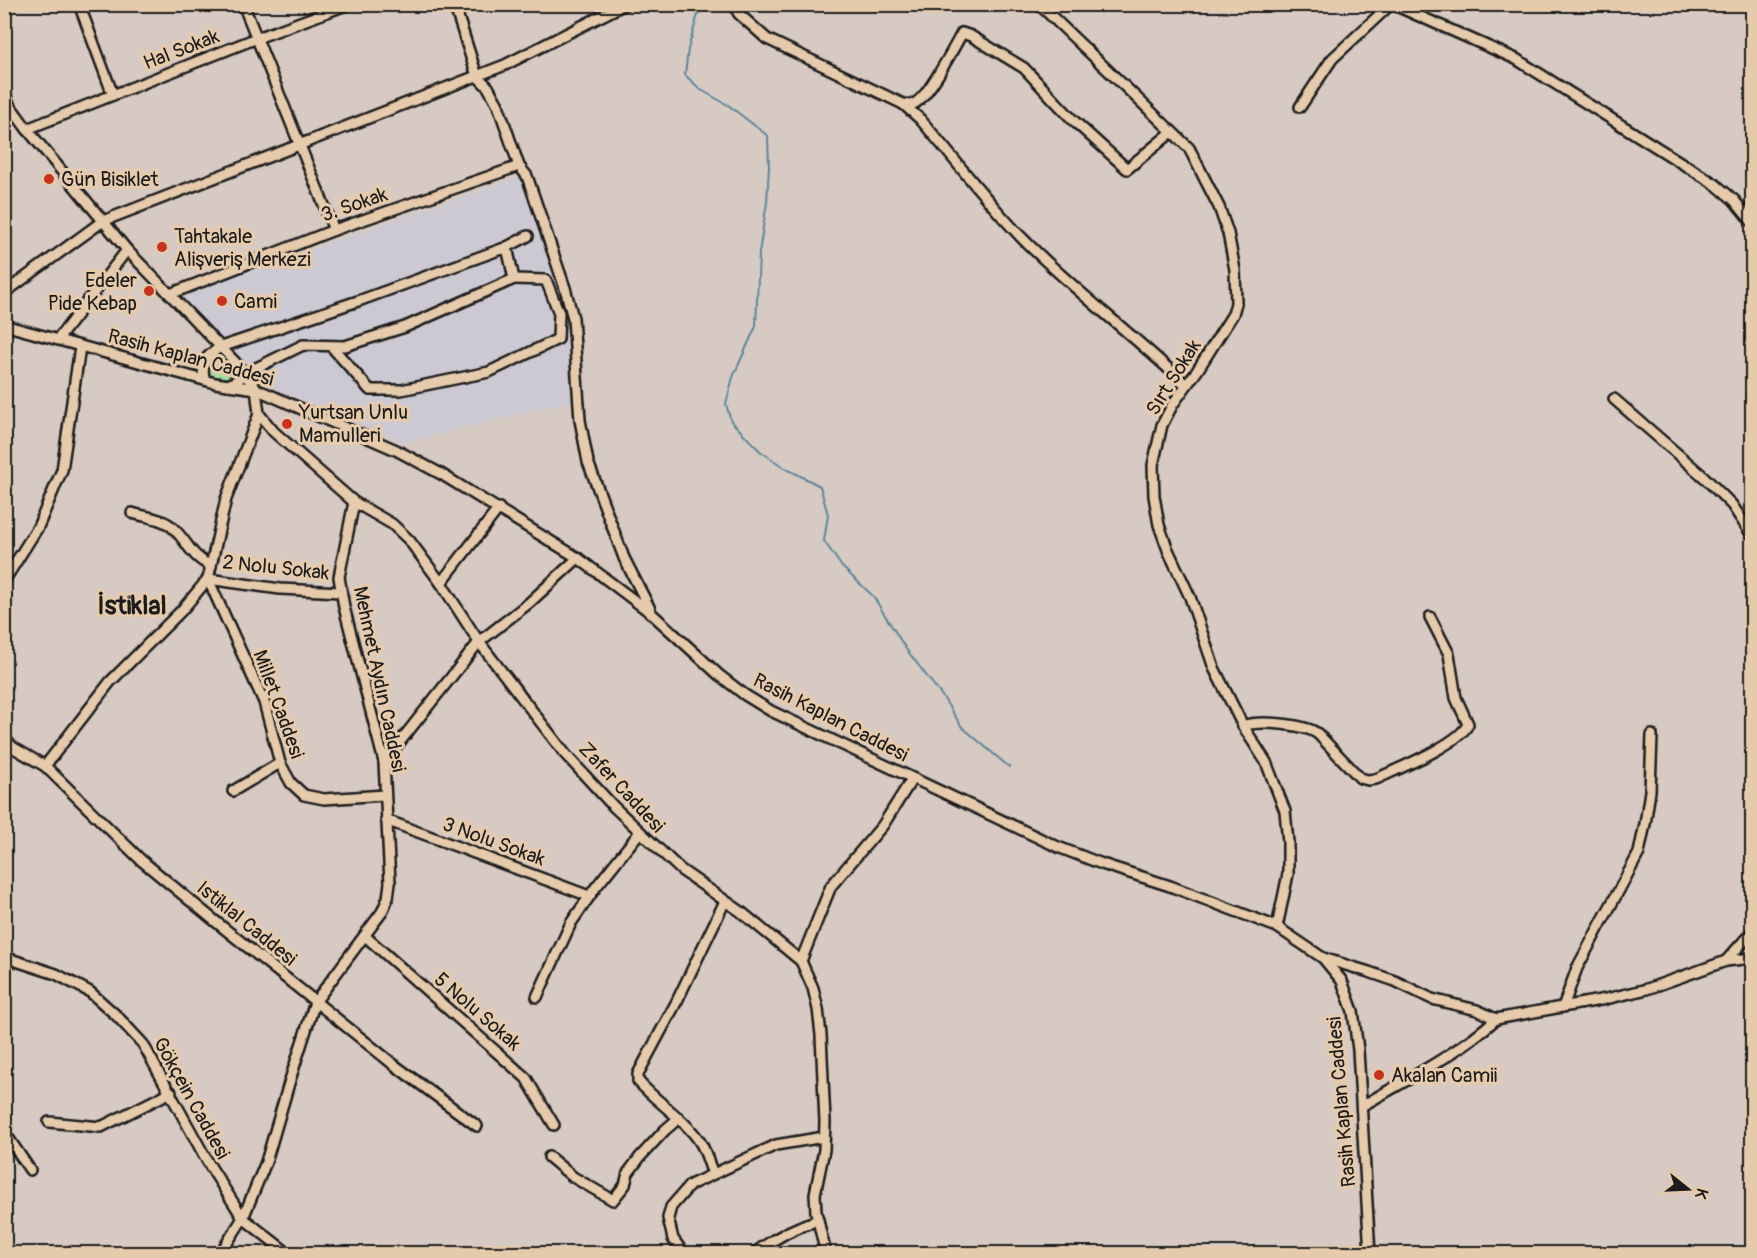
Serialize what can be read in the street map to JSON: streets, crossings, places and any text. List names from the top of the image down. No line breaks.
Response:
{"streets":{"street":["Hal Sokak","3. Sokak","Rasih Kaplan Caddesi","Sırt Sokak","2 Nolu Sokak","Mehmet Aydın Caddesi","Millet Caddesi","Zafer Caddesi","3 Nolu Sokak","Istiklal Caddesi","5 Nolu Sokak","Gökçein Caddesi"]},"crossings":[["Rasih Kaplan Caddesi","Sırt Sokak"],["2 Nolu Sokak","Mehmet Aydın Caddesi"],["2 Nolu Sokak","Millet Caddesi"],["Mehmet Aydın Caddesi","Millet Caddesi"],["Mehmet Aydın Caddesi","Zafer Caddesi"],["Mehmet Aydın Caddesi","3 Nolu Sokak"],["Mehmet Aydın Caddesi","Istiklal Caddesi"],["Mehmet Aydın Caddesi","5 Nolu Sokak"],["Mehmet Aydın Caddesi","Gökçein Caddesi"]],"districts":["İstiklal"],"places":["Gün Bisiklet","Tahtakale Alişveriş Merkezi","Edeler Pide Kebap","Cami","Yurtsan Unlu Mamulleri","Akalan Camii"],"north":"right"}
